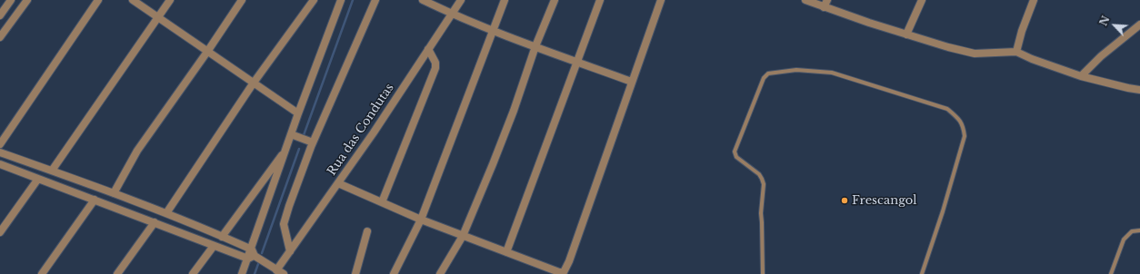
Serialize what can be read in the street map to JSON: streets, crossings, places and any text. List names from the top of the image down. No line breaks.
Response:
{"streets":{"street":["Rua das Condutas"]},"places":["Frescangol"],"north":"top left"}
